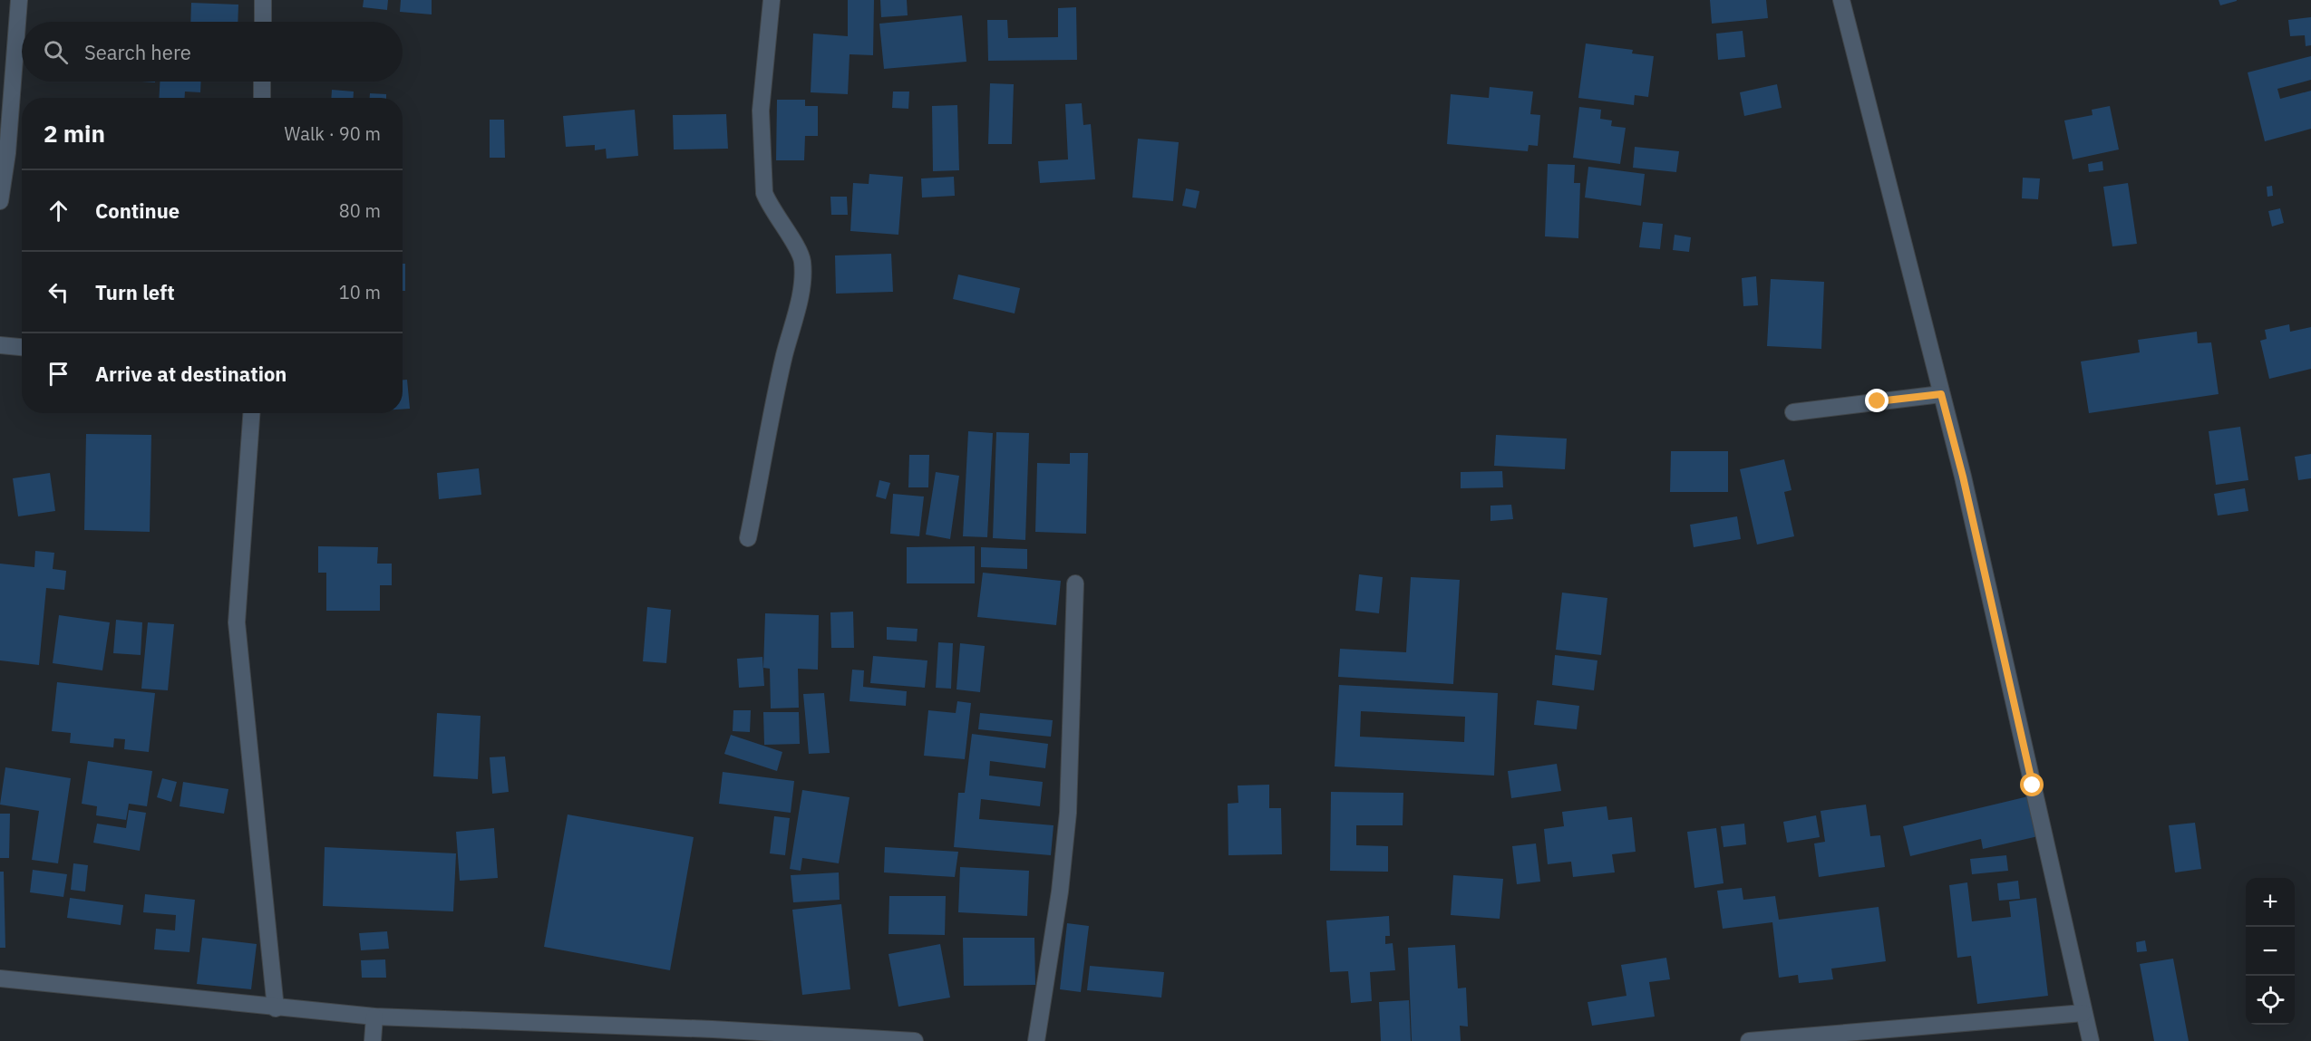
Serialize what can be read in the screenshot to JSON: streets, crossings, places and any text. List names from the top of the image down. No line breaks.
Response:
{"page":{"search":"Search here","heading":["2 min","Walk · 90 m"],"list":[["Continue","80 m"],["Turn left","10 m"],"Arrive at destination"],"map_buttons":["+","−"]}}
